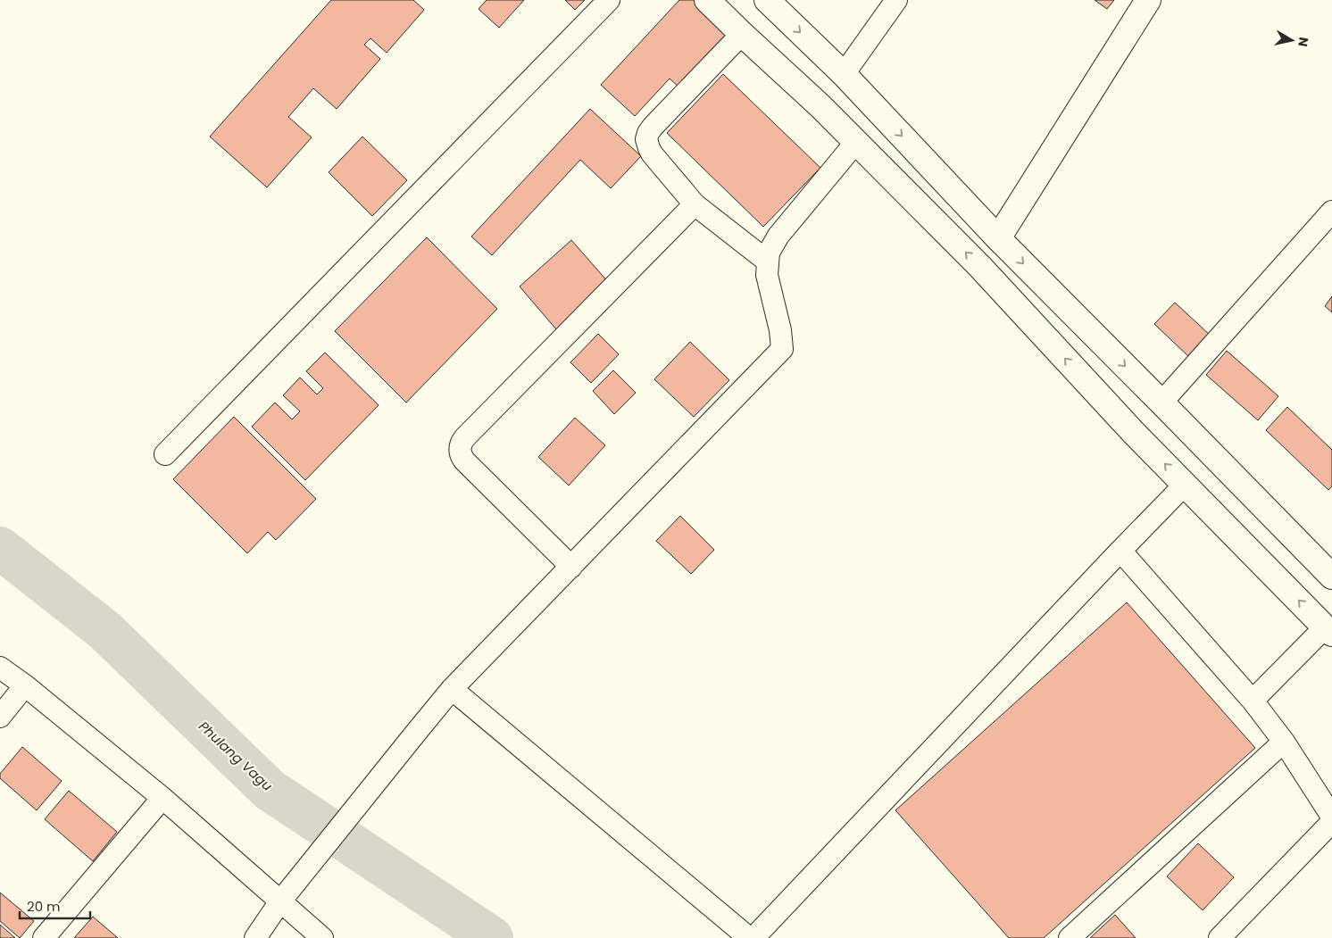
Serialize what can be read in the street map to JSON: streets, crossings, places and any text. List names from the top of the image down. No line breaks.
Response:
{"water":["Phulang Vagu"],"scale_bar":"20 m","north":"right"}
